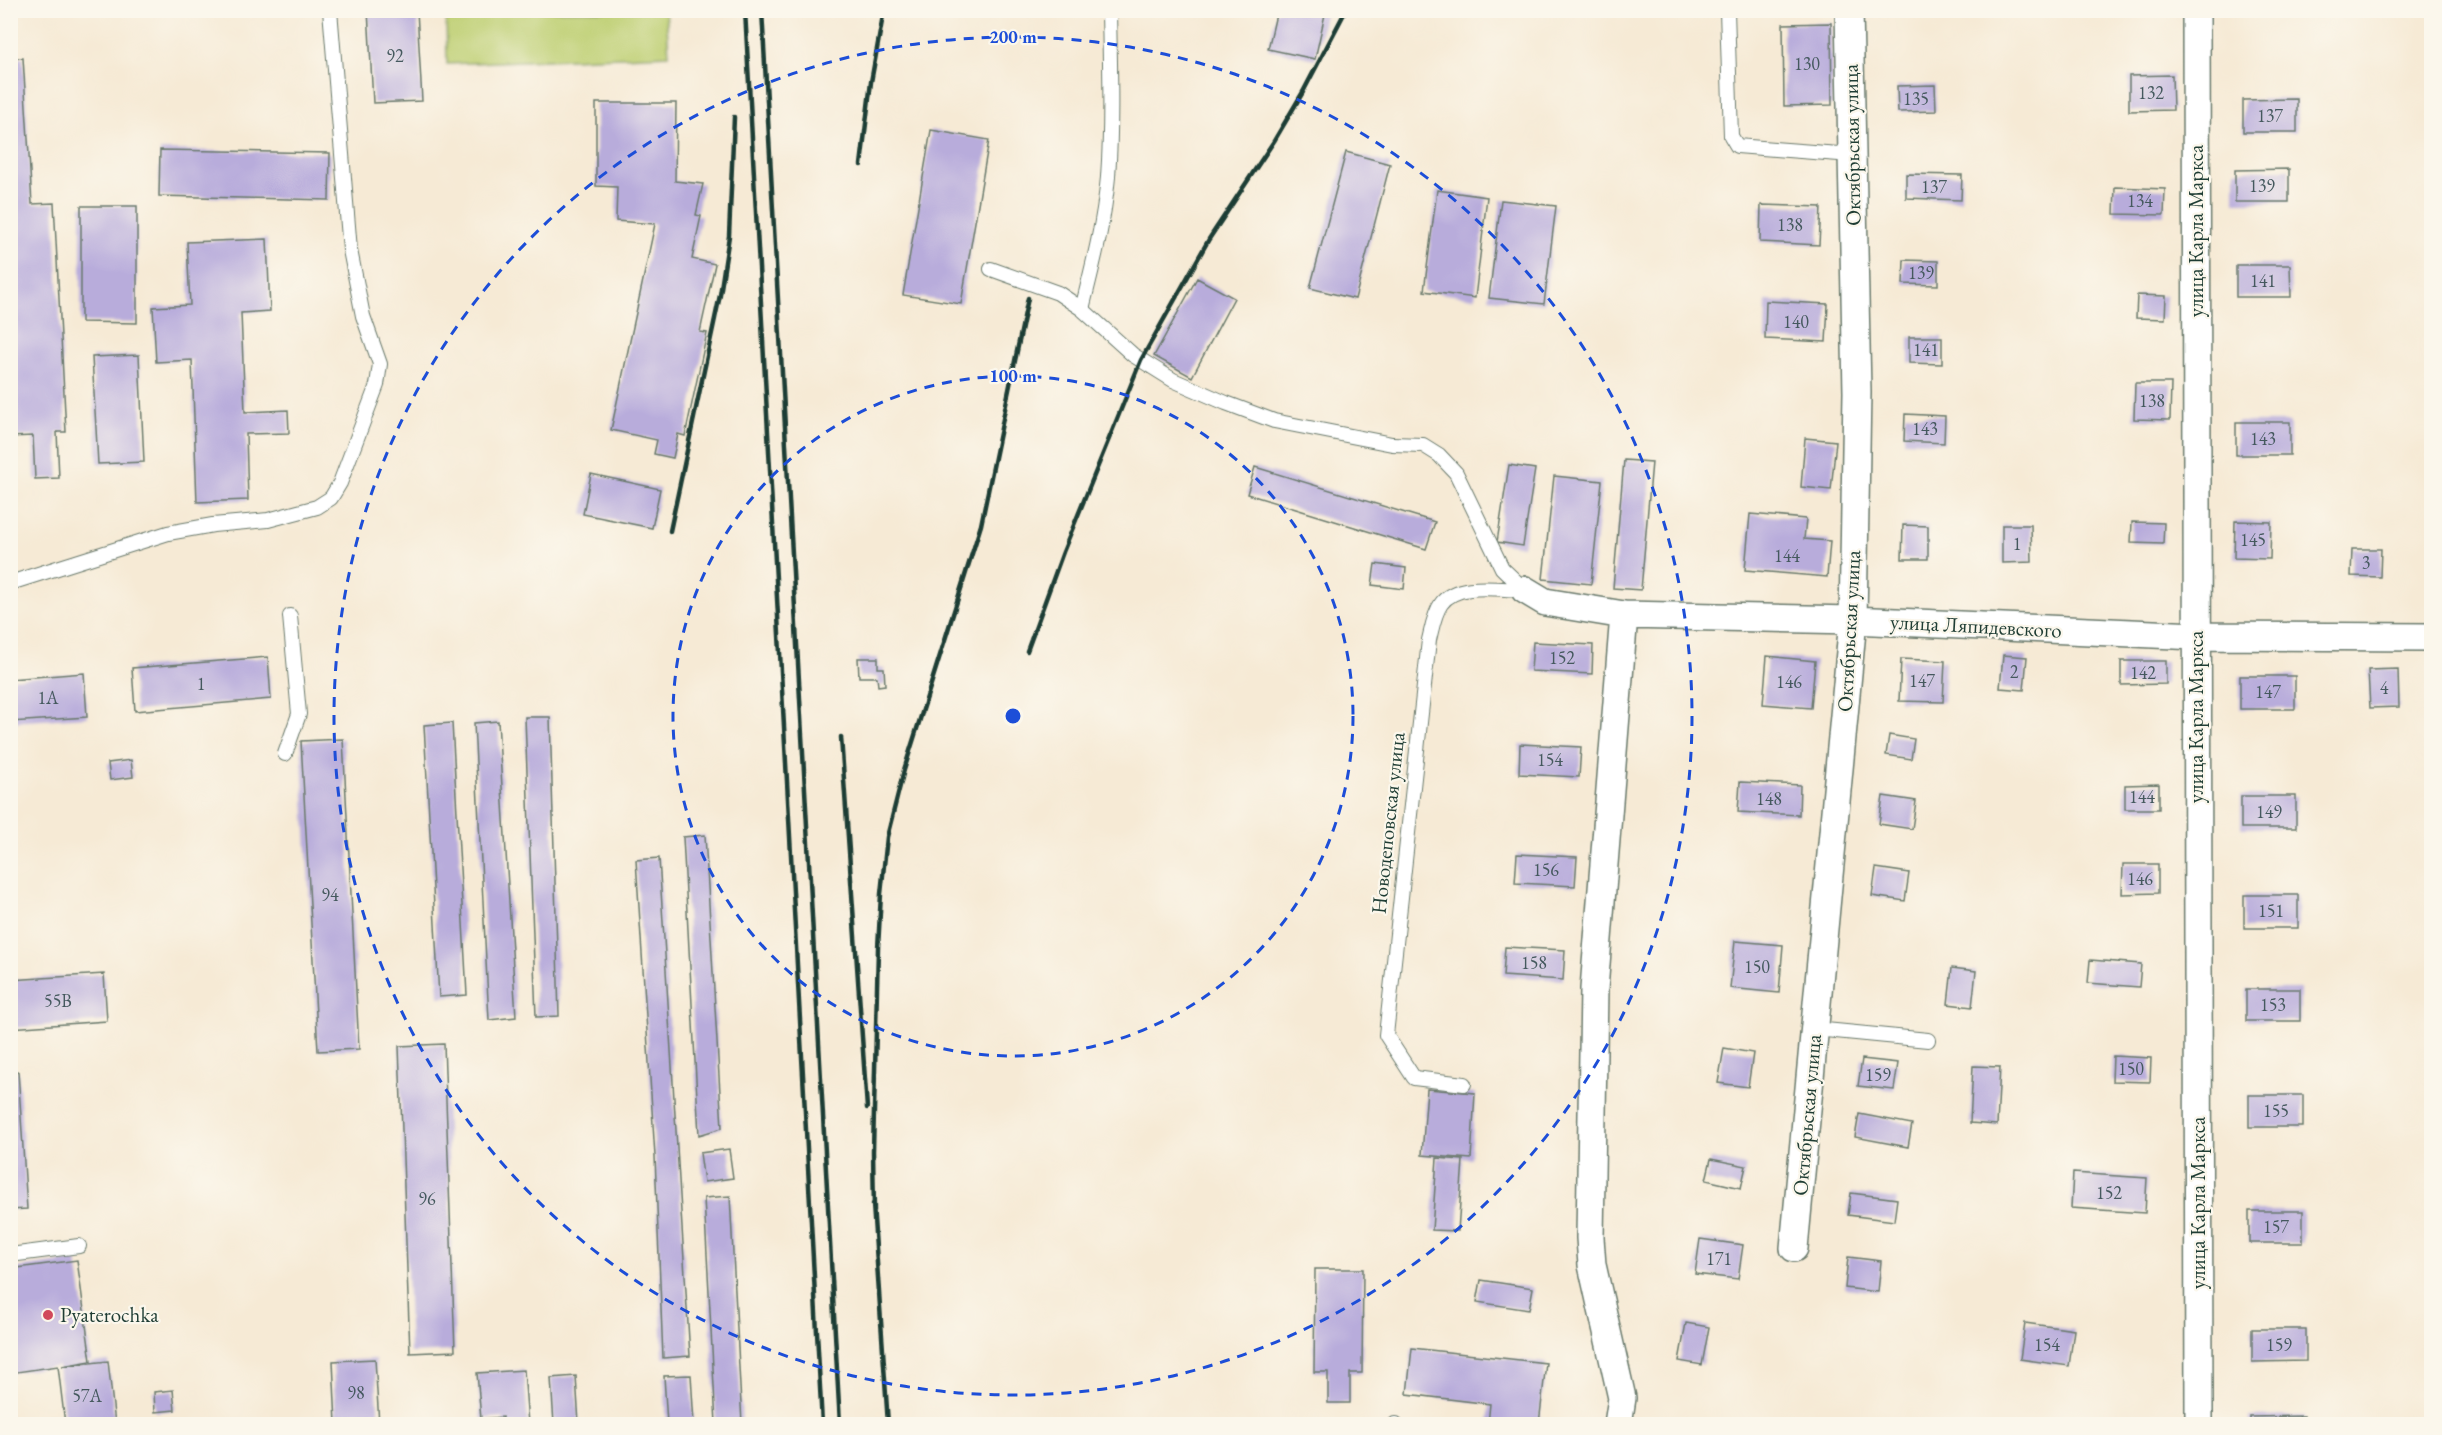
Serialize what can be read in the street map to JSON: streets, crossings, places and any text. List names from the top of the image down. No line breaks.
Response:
{"streets":{"street":["Октябрьская улица","улица Карла Маркса","улица Ляпидевского"],"lane":["Новодеповская улица"]},"crossings":[["Октябрьская улица","улица Ляпидевского"],["улица Карла Маркса","улица Ляпидевского"],["улица Ляпидевского","Новодеповская улица"]],"places":["Pyaterochka"],"house_numbers":["92","130","132","135","137","139","137","134","138","139","141","140","141","138","143","143","145","1","144","3","152","2","142","147","146","1","4","147","1А","154","144","148","149","156","146","94","151","158","150","55В","153","150","159","155","152","96","157","171","154","159","98","57А"],"rings":["200 m","100 m"]}
